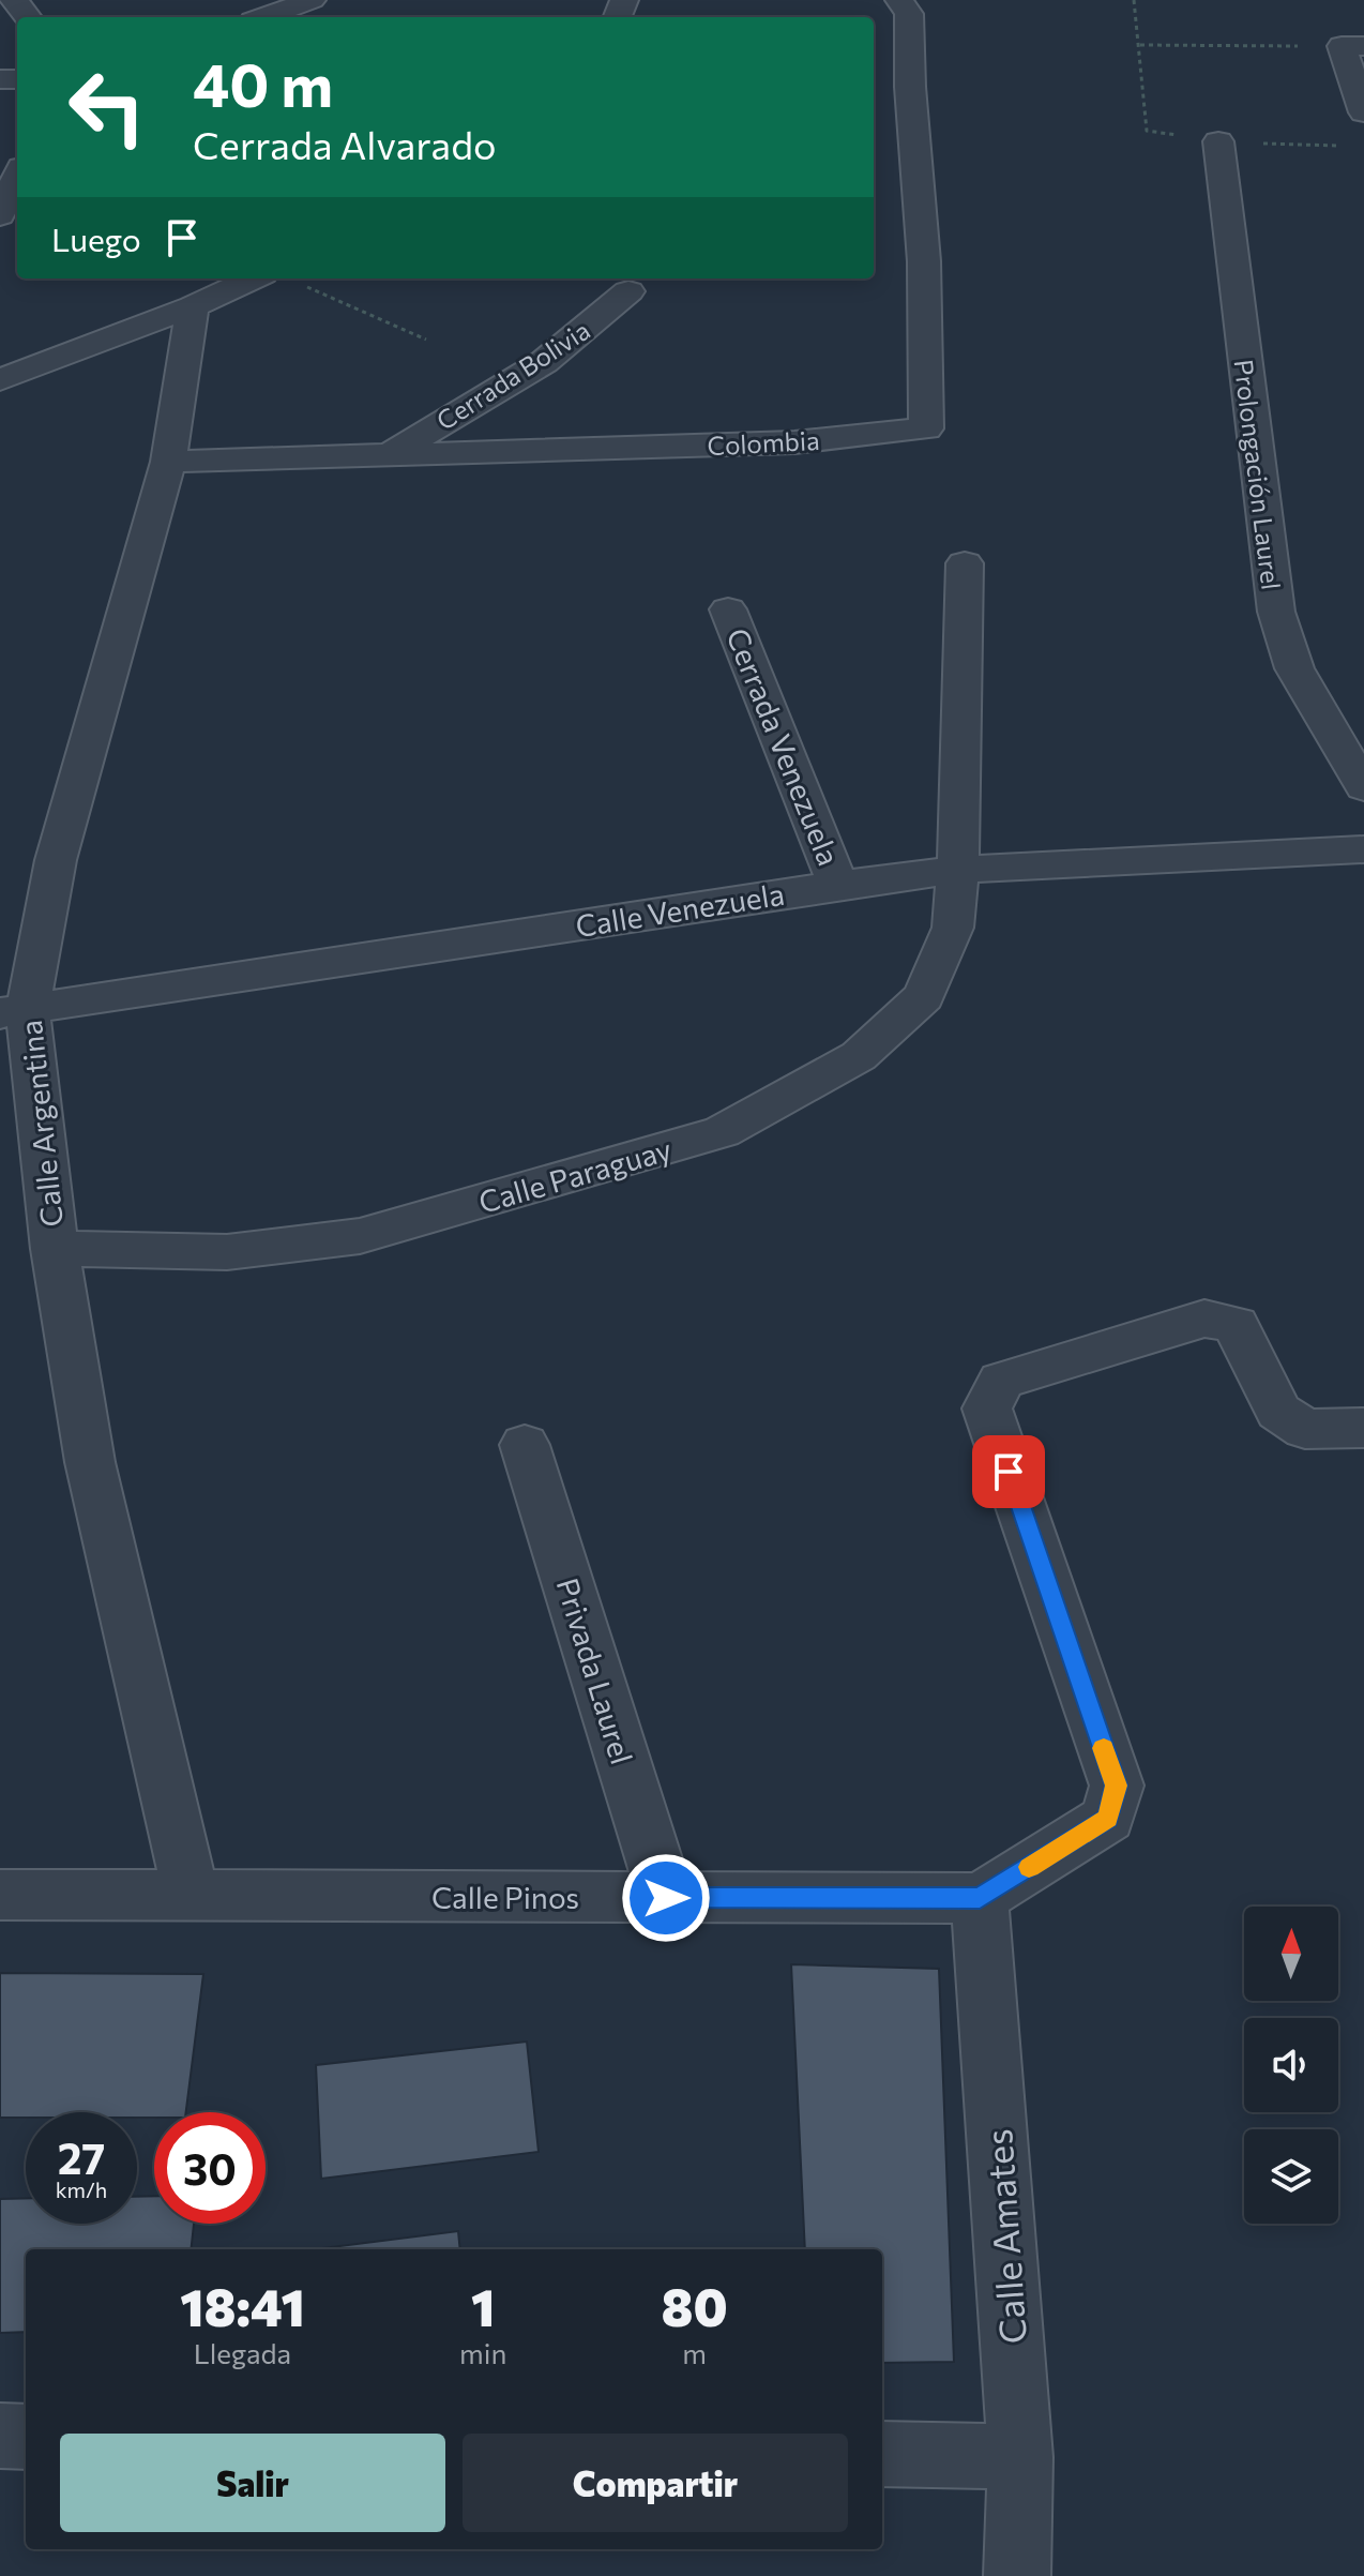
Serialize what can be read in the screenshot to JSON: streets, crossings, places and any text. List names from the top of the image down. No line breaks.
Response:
{"streets":{"street":["Cerrada Bolivia","Colombia","Prolongación Laurel","Cerrada Venezuela","Calle Venezuela","Calle Argentina","Calle Paraguay","Privada Laurel","Calle Pinos","Calle Amates"]},"crossings":[["Cerrada Bolivia","Colombia"],["Colombia","Calle Argentina"],["Cerrada Venezuela","Calle Venezuela"],["Calle Venezuela","Calle Argentina"],["Calle Venezuela","Calle Paraguay"],["Calle Argentina","Calle Paraguay"],["Calle Argentina","Calle Pinos"],["Privada Laurel","Calle Pinos"],["Calle Pinos","Calle Amates"]],"north":"top","page":{"turn":["40 m","Cerrada Alvarado"],"then":"Luego","speed":"27 km/h","limit":"30","eta":["18:41","Llegada","1","min","80","m"],"buttons":["Salir","Compartir"]}}
